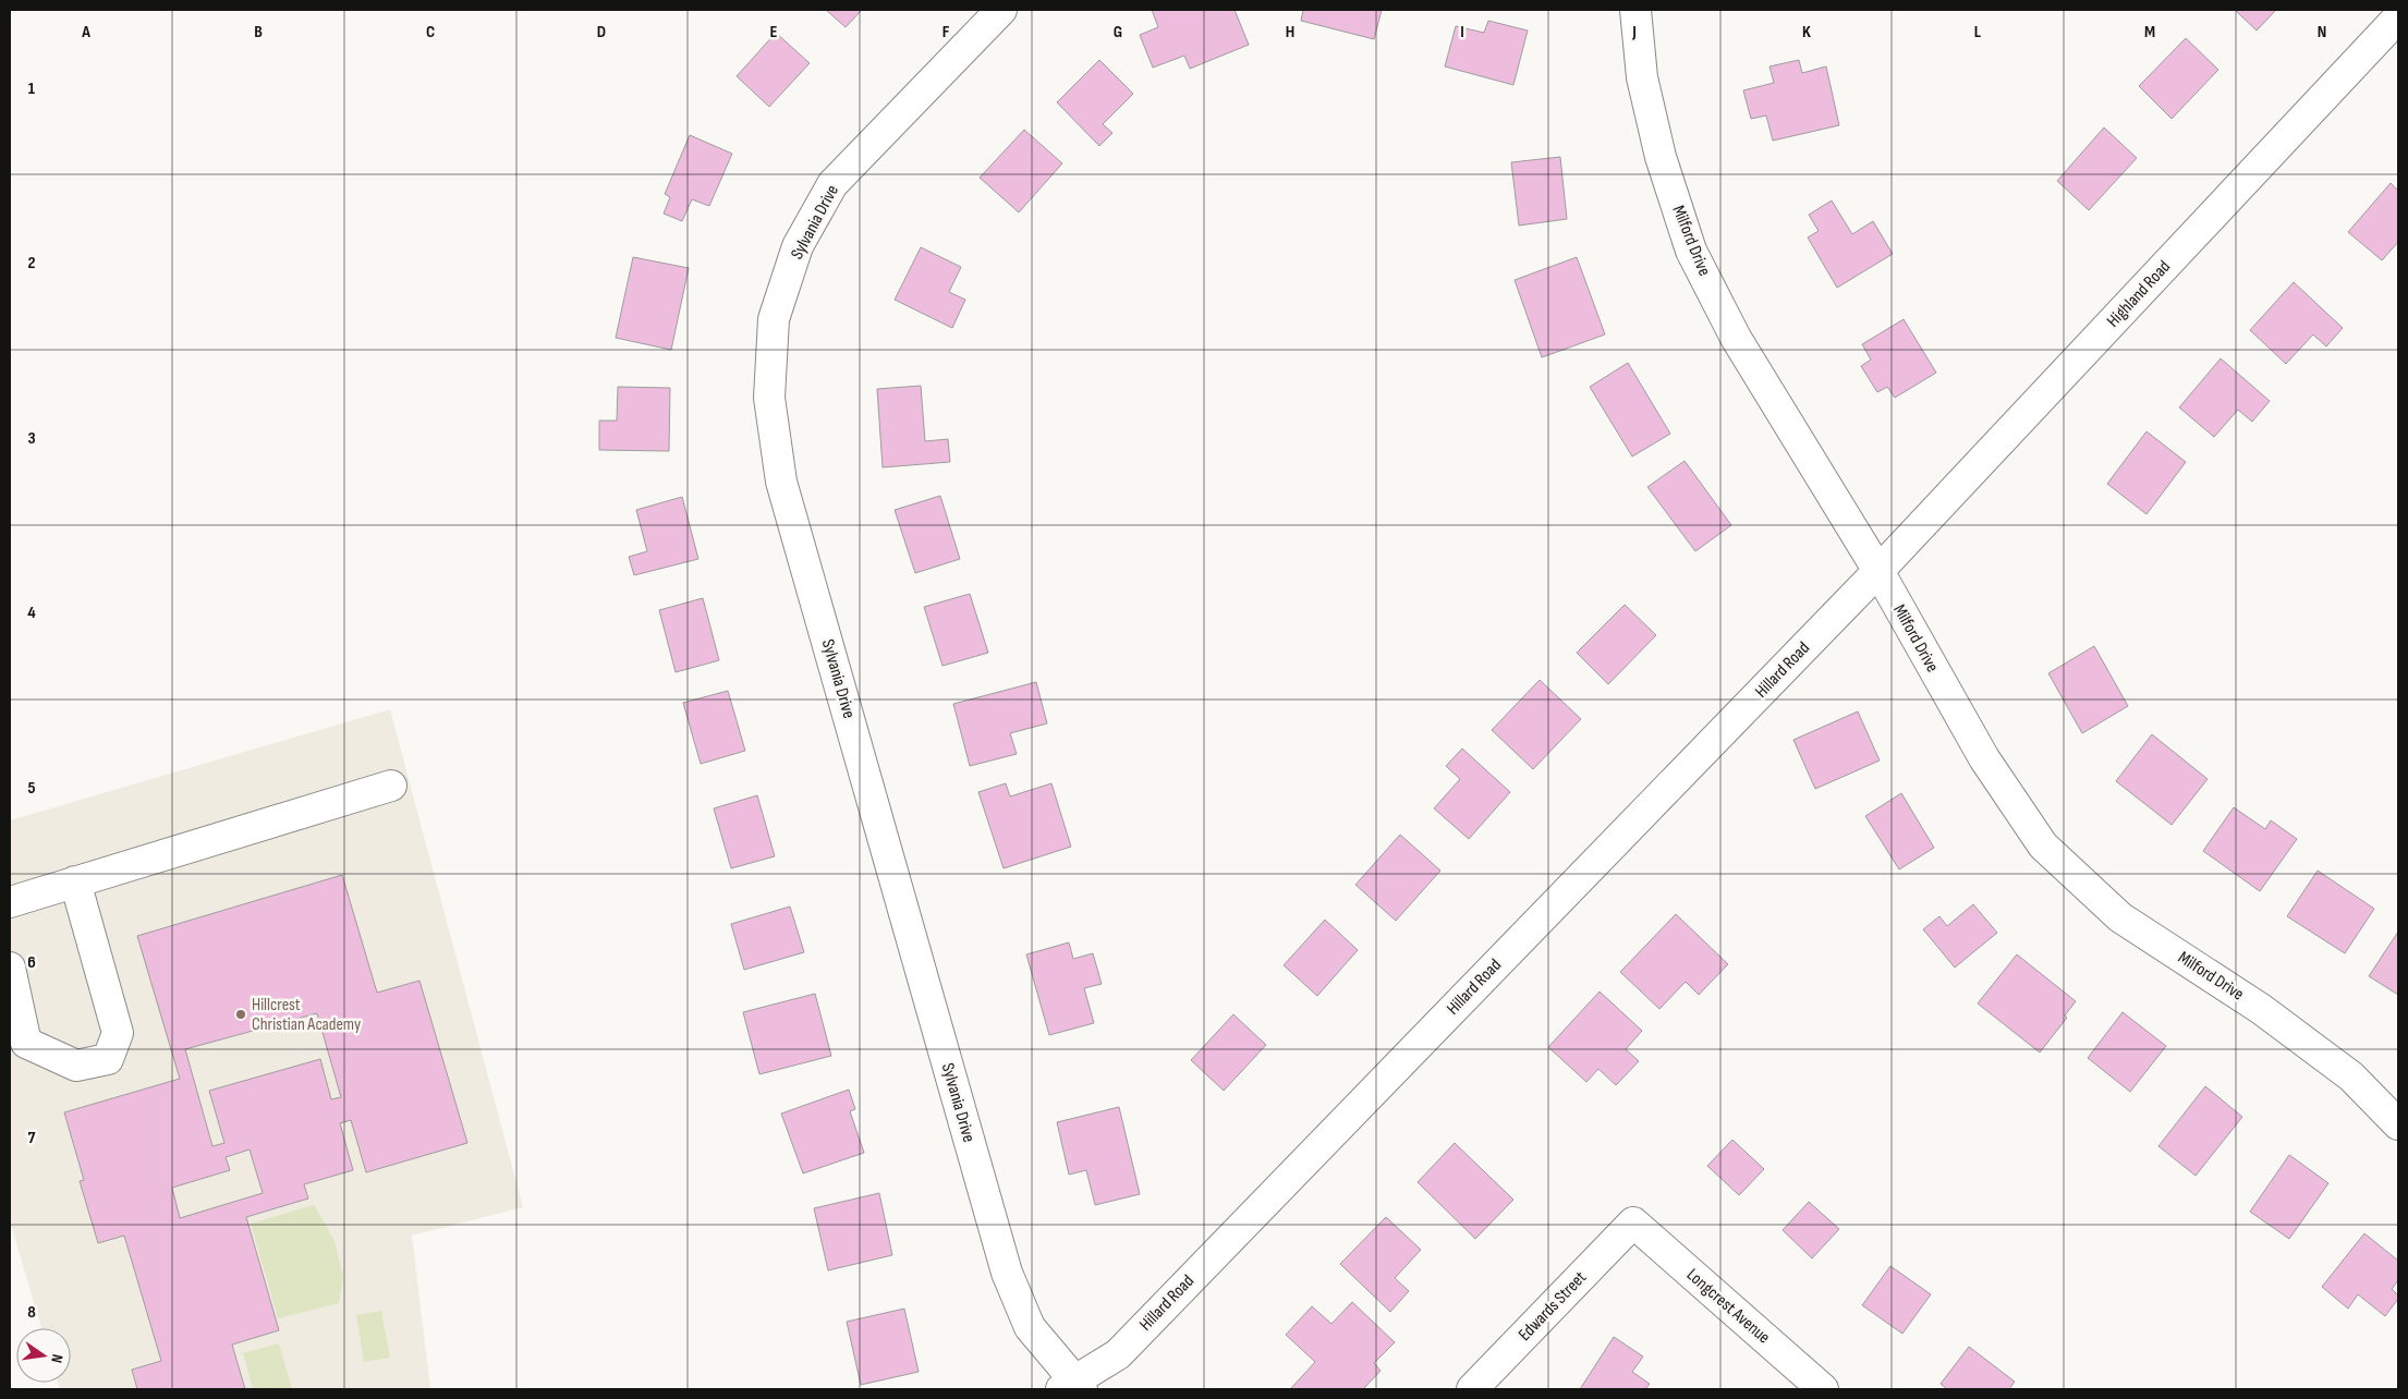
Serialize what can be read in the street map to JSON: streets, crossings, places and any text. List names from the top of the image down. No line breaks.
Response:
{"streets":{"street":["Sylvania Drive","Milford Drive","Highland Road","Hillard Road","Edwards Street","Longcrest Avenue"]},"crossings":[["Sylvania Drive","Hillard Road"],["Milford Drive","Highland Road"],["Milford Drive","Hillard Road"],["Highland Road","Hillard Road"],["Edwards Street","Longcrest Avenue"]],"places":["Hillcrest Christian Academy"],"north":"right","grid":{"columns":["A","B","C","D","E","F","G","H","I","J","K","L","M","N"],"rows":["1","2","3","4","5","6","7","8"]}}
